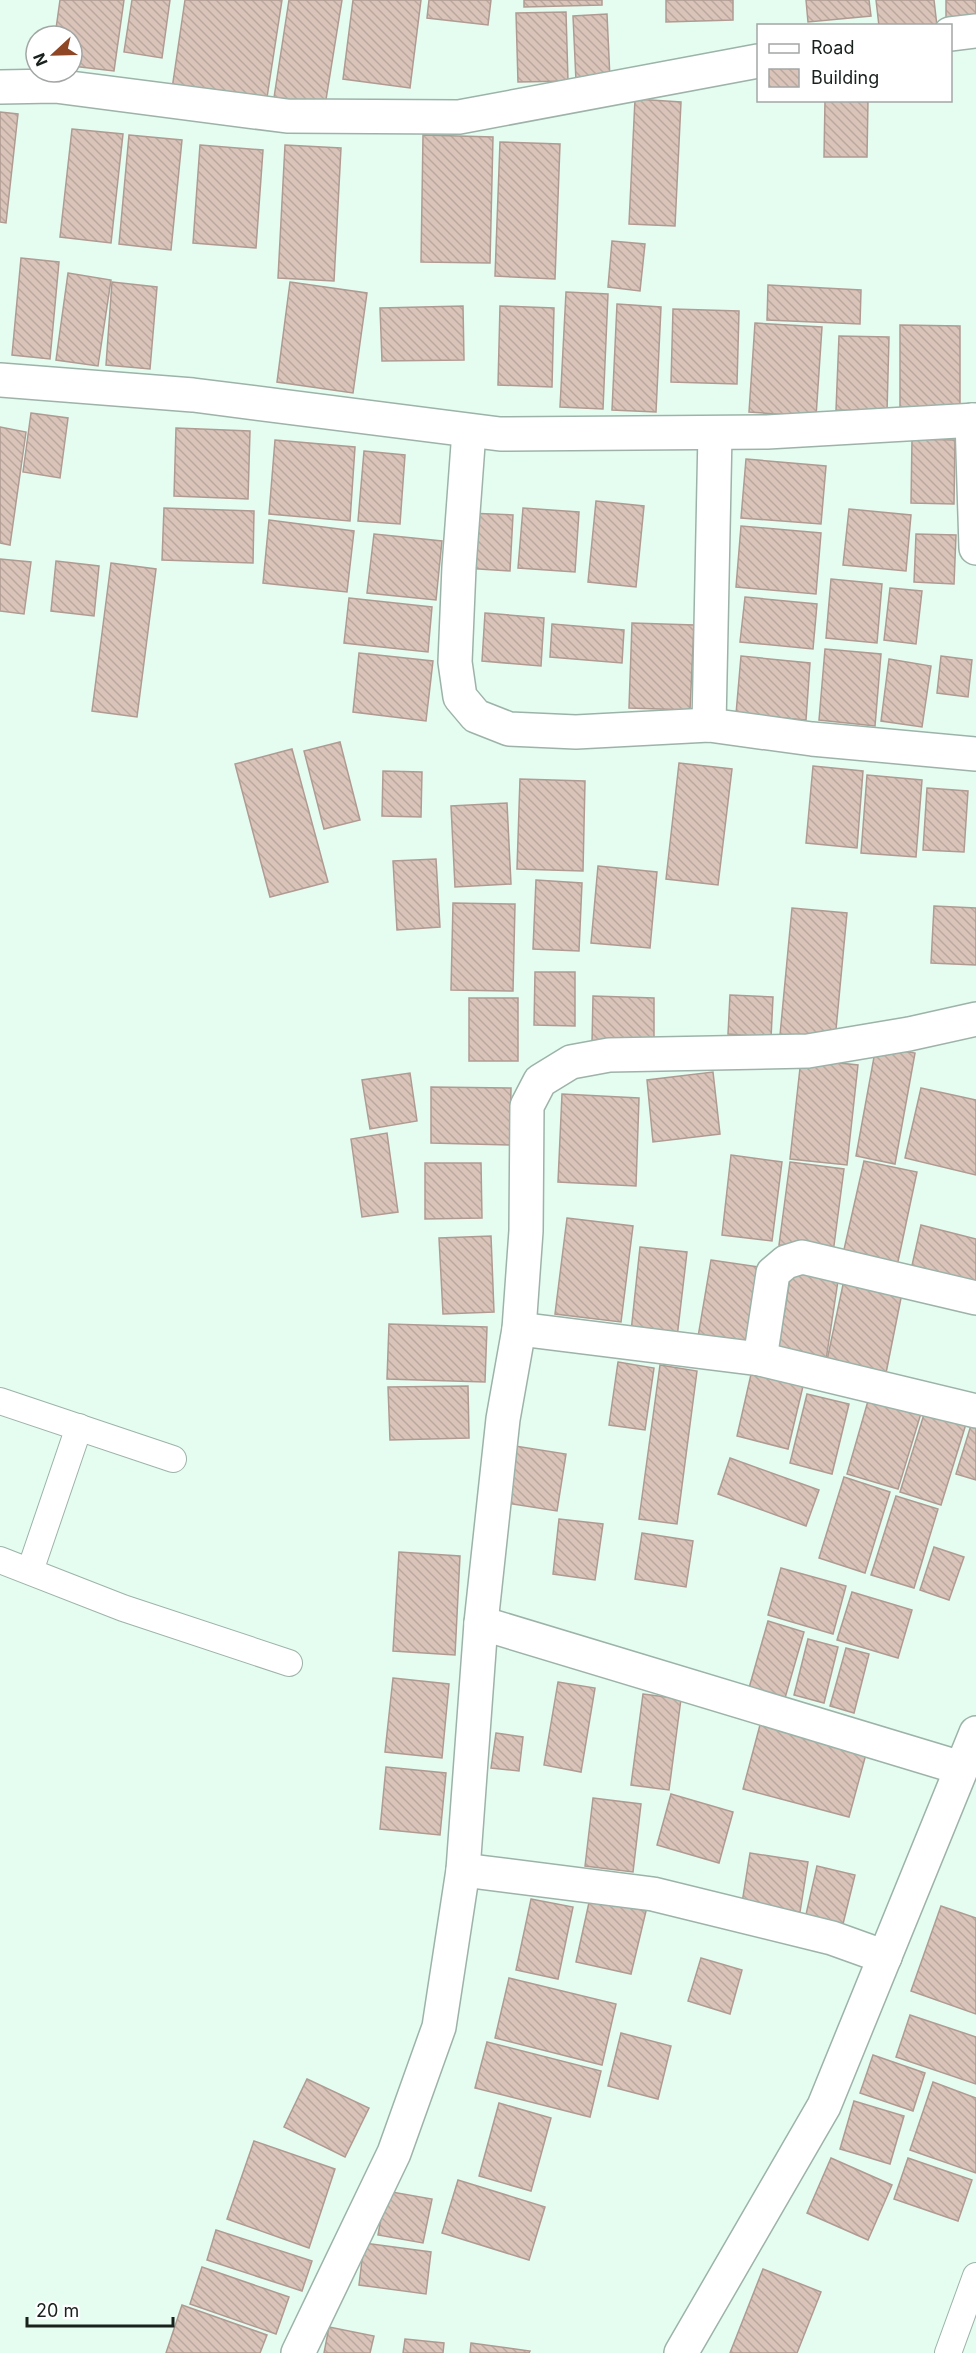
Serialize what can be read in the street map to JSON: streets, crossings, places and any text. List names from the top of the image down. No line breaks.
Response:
{"legend":["Road","Building"],"scale_bar":"20 m","north":"left"}
